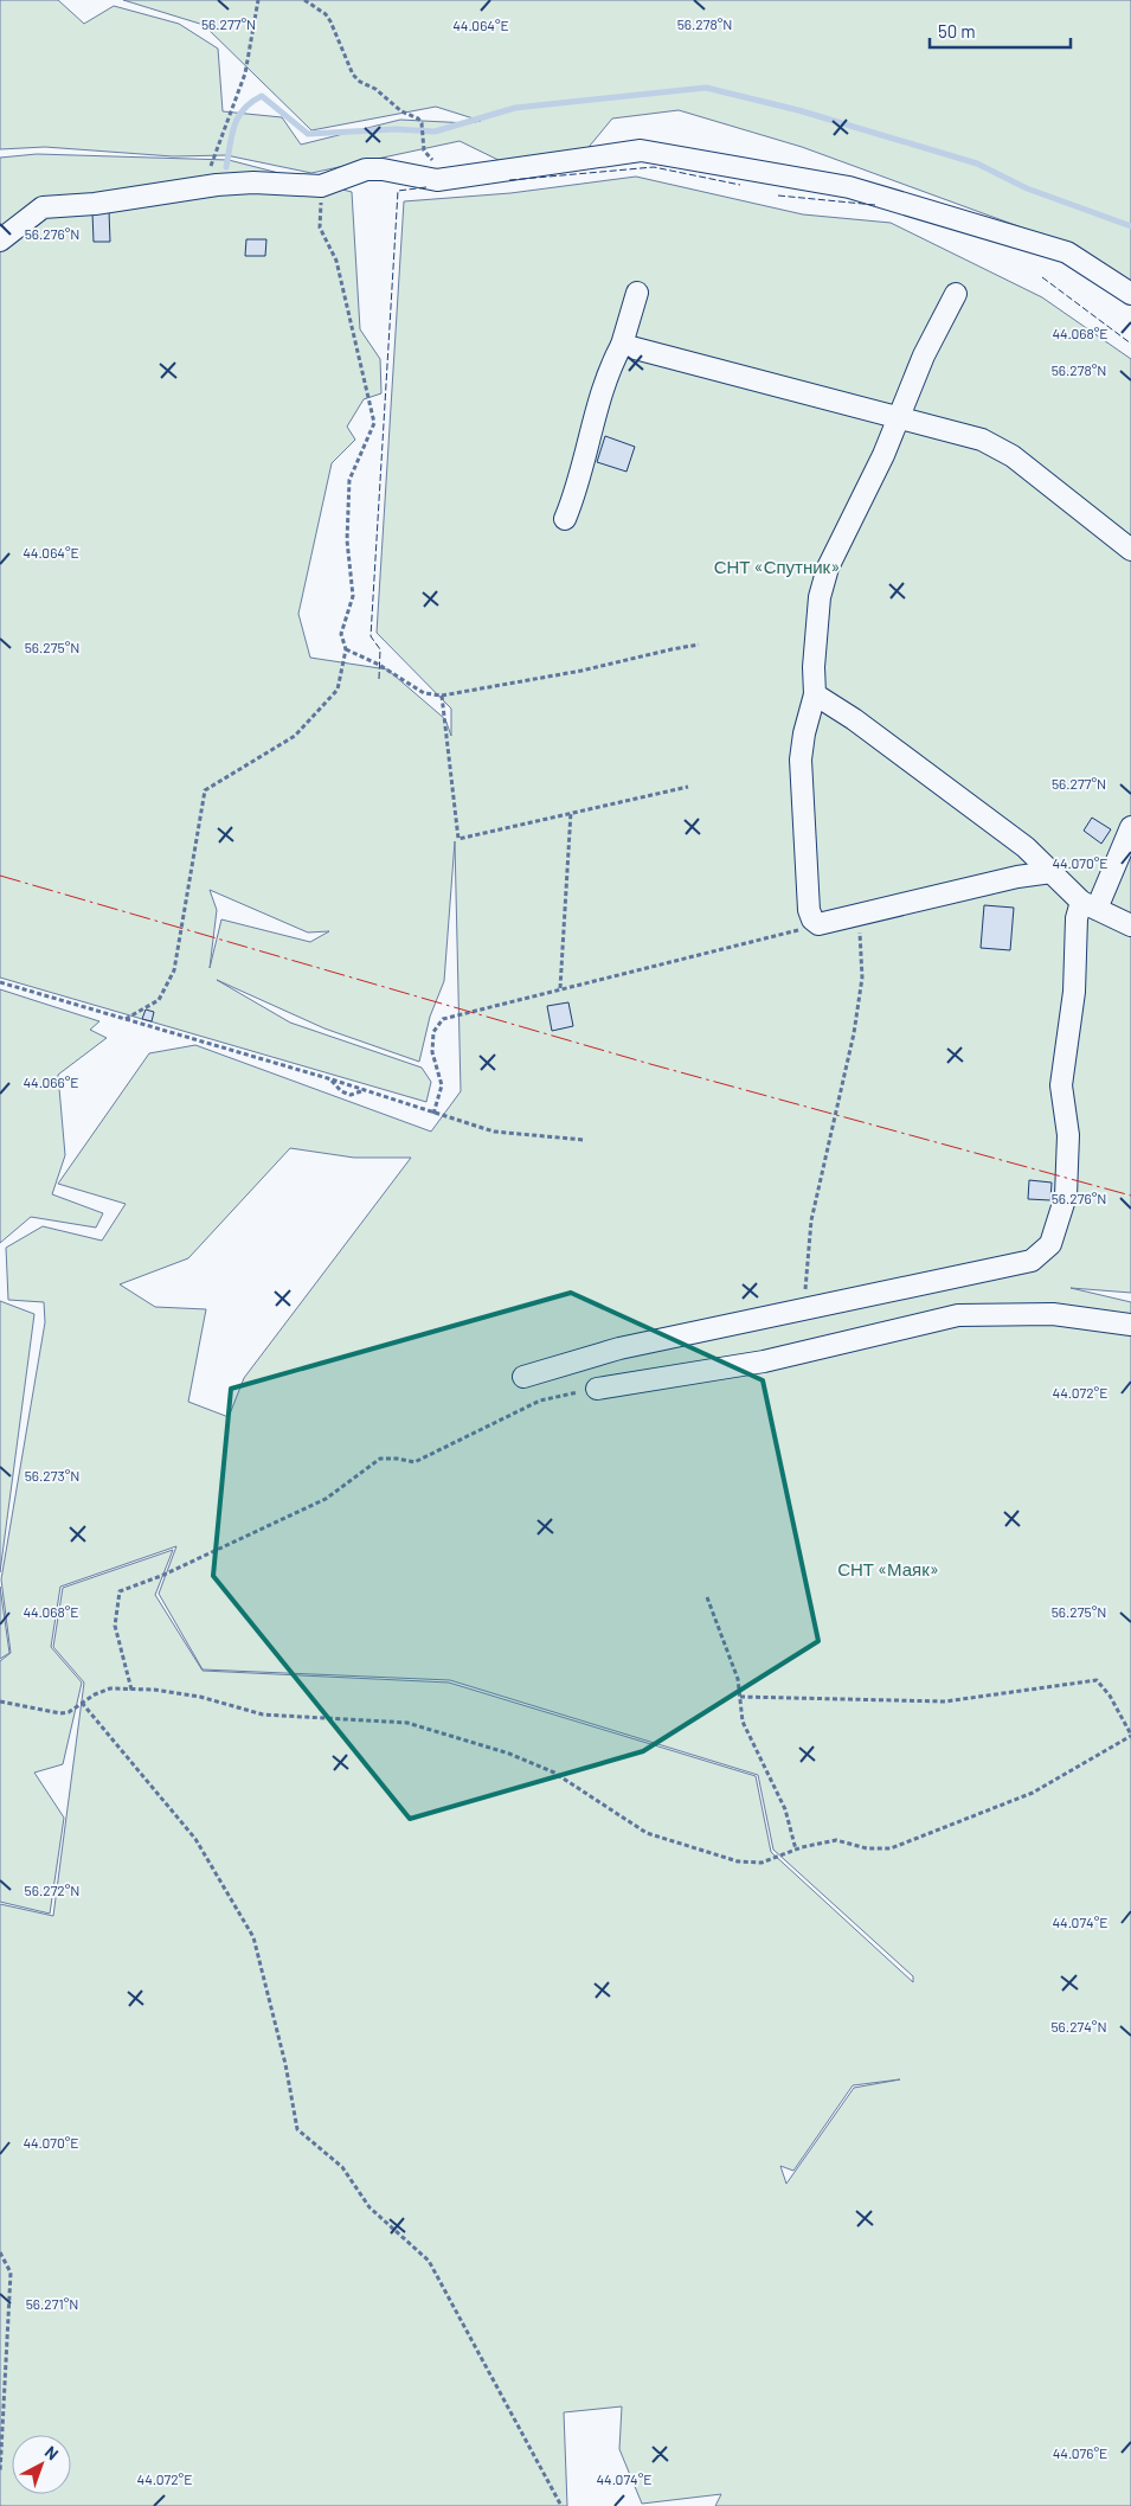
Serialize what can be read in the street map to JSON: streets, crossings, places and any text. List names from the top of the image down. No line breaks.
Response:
{"parks":["СНТ «Спутник»","СНТ «Маяк»"],"scale_bar":"50 m","north":"top right","coordinates":["56.277°N","56.278°N","44.064°E","56.276°N","44.068°E","56.275°N","44.070°E","44.066°E","44.072°E","56.273°N","56.272°N","44.074°E","56.274°N","56.271°N","44.076°E"]}
